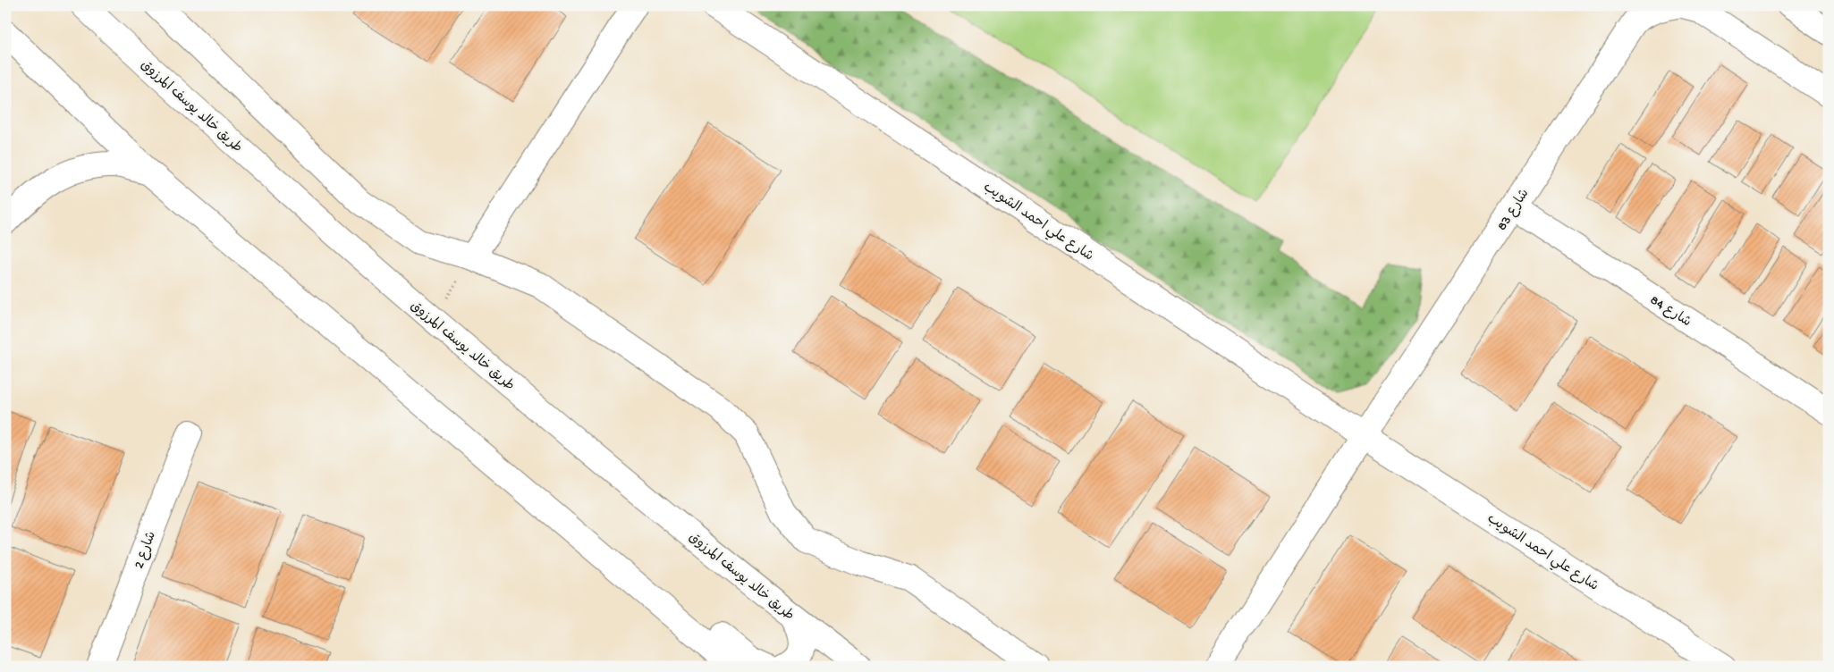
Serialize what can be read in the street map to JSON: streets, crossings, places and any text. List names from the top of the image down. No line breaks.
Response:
{"streets":{"street":["طريق خالد يوسف المرزوق","شارع 83","شارع علي احمد الشويب","شارع 84","شارع 2"]},"crossings":[["شارع 83","شارع علي احمد الشويب"],["شارع 83","شارع 84"]]}
